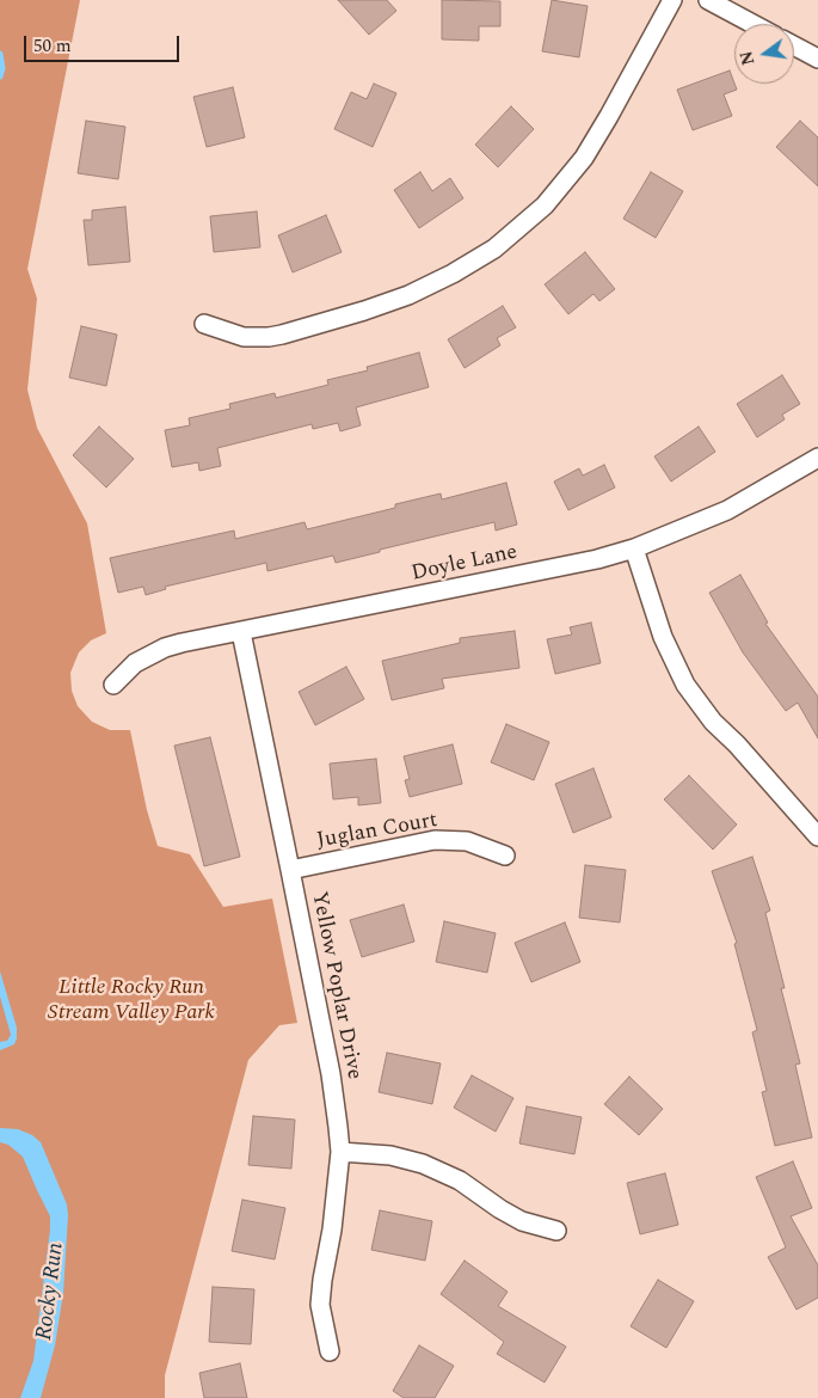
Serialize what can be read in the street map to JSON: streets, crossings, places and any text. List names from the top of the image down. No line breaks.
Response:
{"streets":{"street":["Doyle Lane","Juglan Court","Yellow Poplar Drive"]},"crossings":[["Doyle Lane","Yellow Poplar Drive"],["Juglan Court","Yellow Poplar Drive"]],"water":["Rocky Run"],"parks":["Little Rocky Run Stream Valley Park"],"scale_bar":"50 m","north":"left"}
